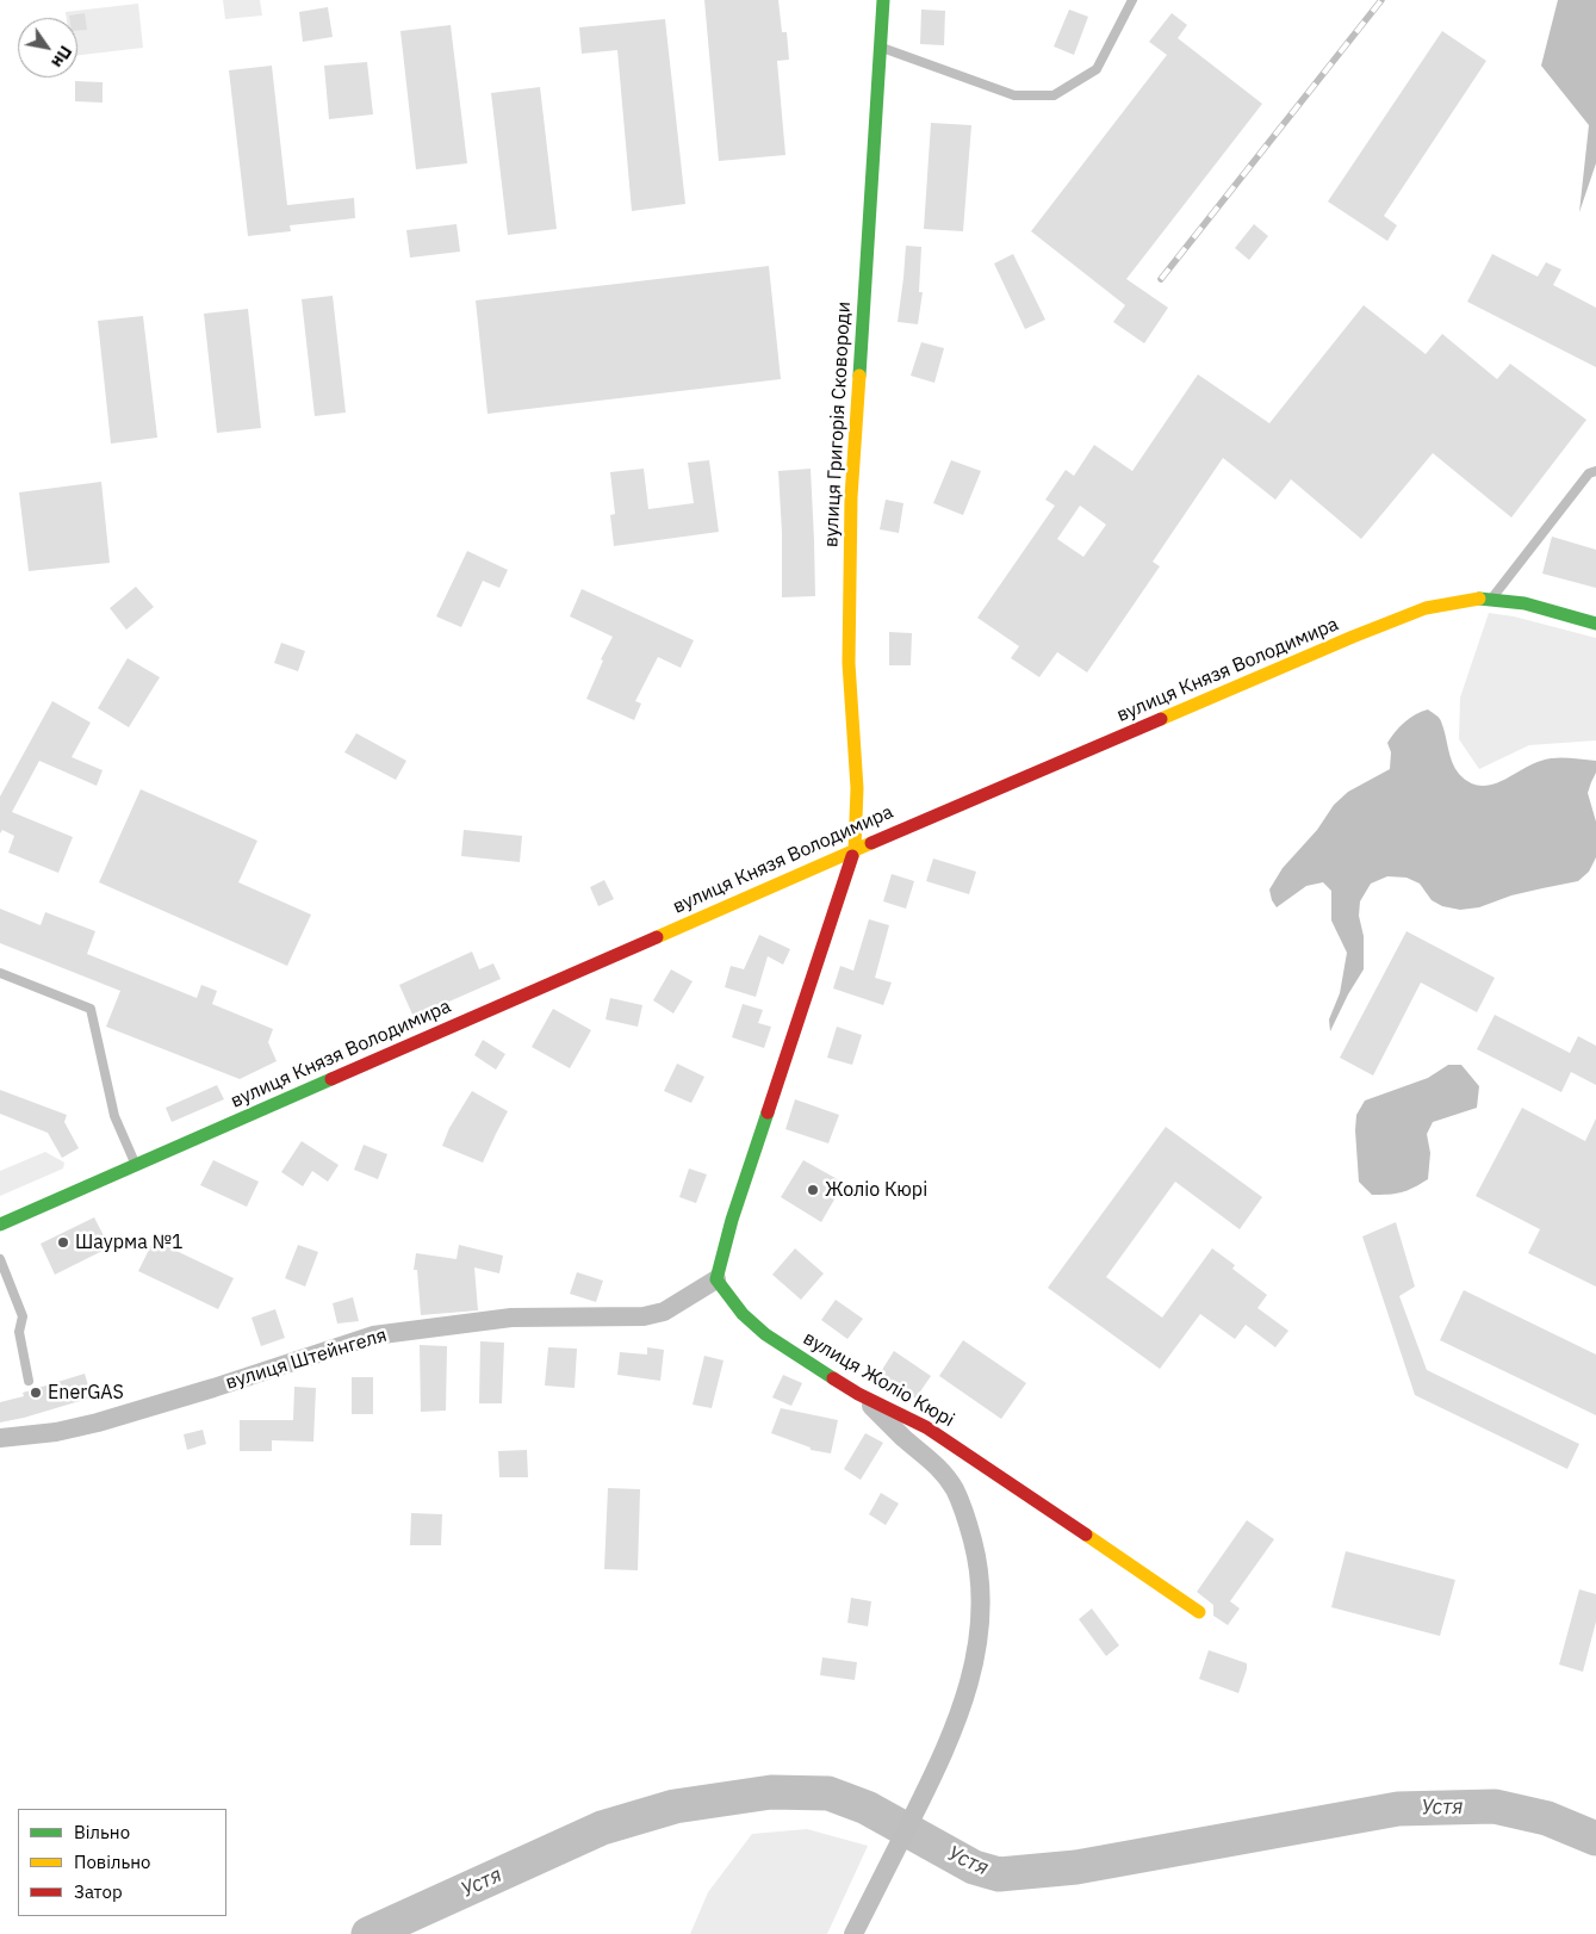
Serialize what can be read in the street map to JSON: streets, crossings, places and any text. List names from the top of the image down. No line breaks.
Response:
{"streets":{"street":["вулиця Григорія Сковороди","вулиця Князя Володимира","вулиця Штейнгеля","вулиця Жоліо Кюрі"]},"crossings":[["вулиця Григорія Сковороди","вулиця Князя Володимира"],["вулиця Штейнгеля","вулиця Жоліо Кюрі"]],"water":["Устя"],"places":["Жоліо Кюрі","Шаурма №1","EnerGAS"],"legend":["Вільно","Повільно","Затор"],"north":"bottom right"}
